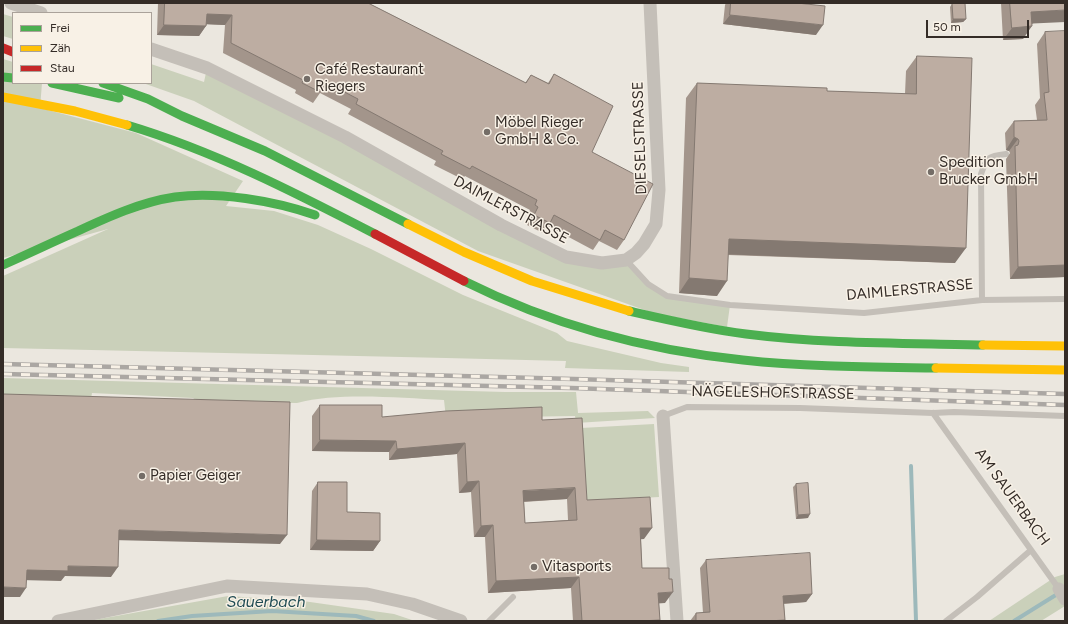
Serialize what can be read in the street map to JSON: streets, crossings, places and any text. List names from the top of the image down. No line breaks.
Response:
{"streets":{"street":["DIESELSTRASSE","DAIMLERSTRASSE","NÄGELESHOFSTRASSE"],"lane":["AM SAUERBACH"]},"crossings":[["DIESELSTRASSE","DAIMLERSTRASSE"],["NÄGELESHOFSTRASSE","AM SAUERBACH"]],"water":["Sauerbach"],"places":["Café Restaurant Riegers","Möbel Rieger GmbH & Co.","Spedition Brucker GmbH","Papier Geiger","Vitasports"],"legend":["Frei","Zäh","Stau"],"scale_bar":"50 m"}
